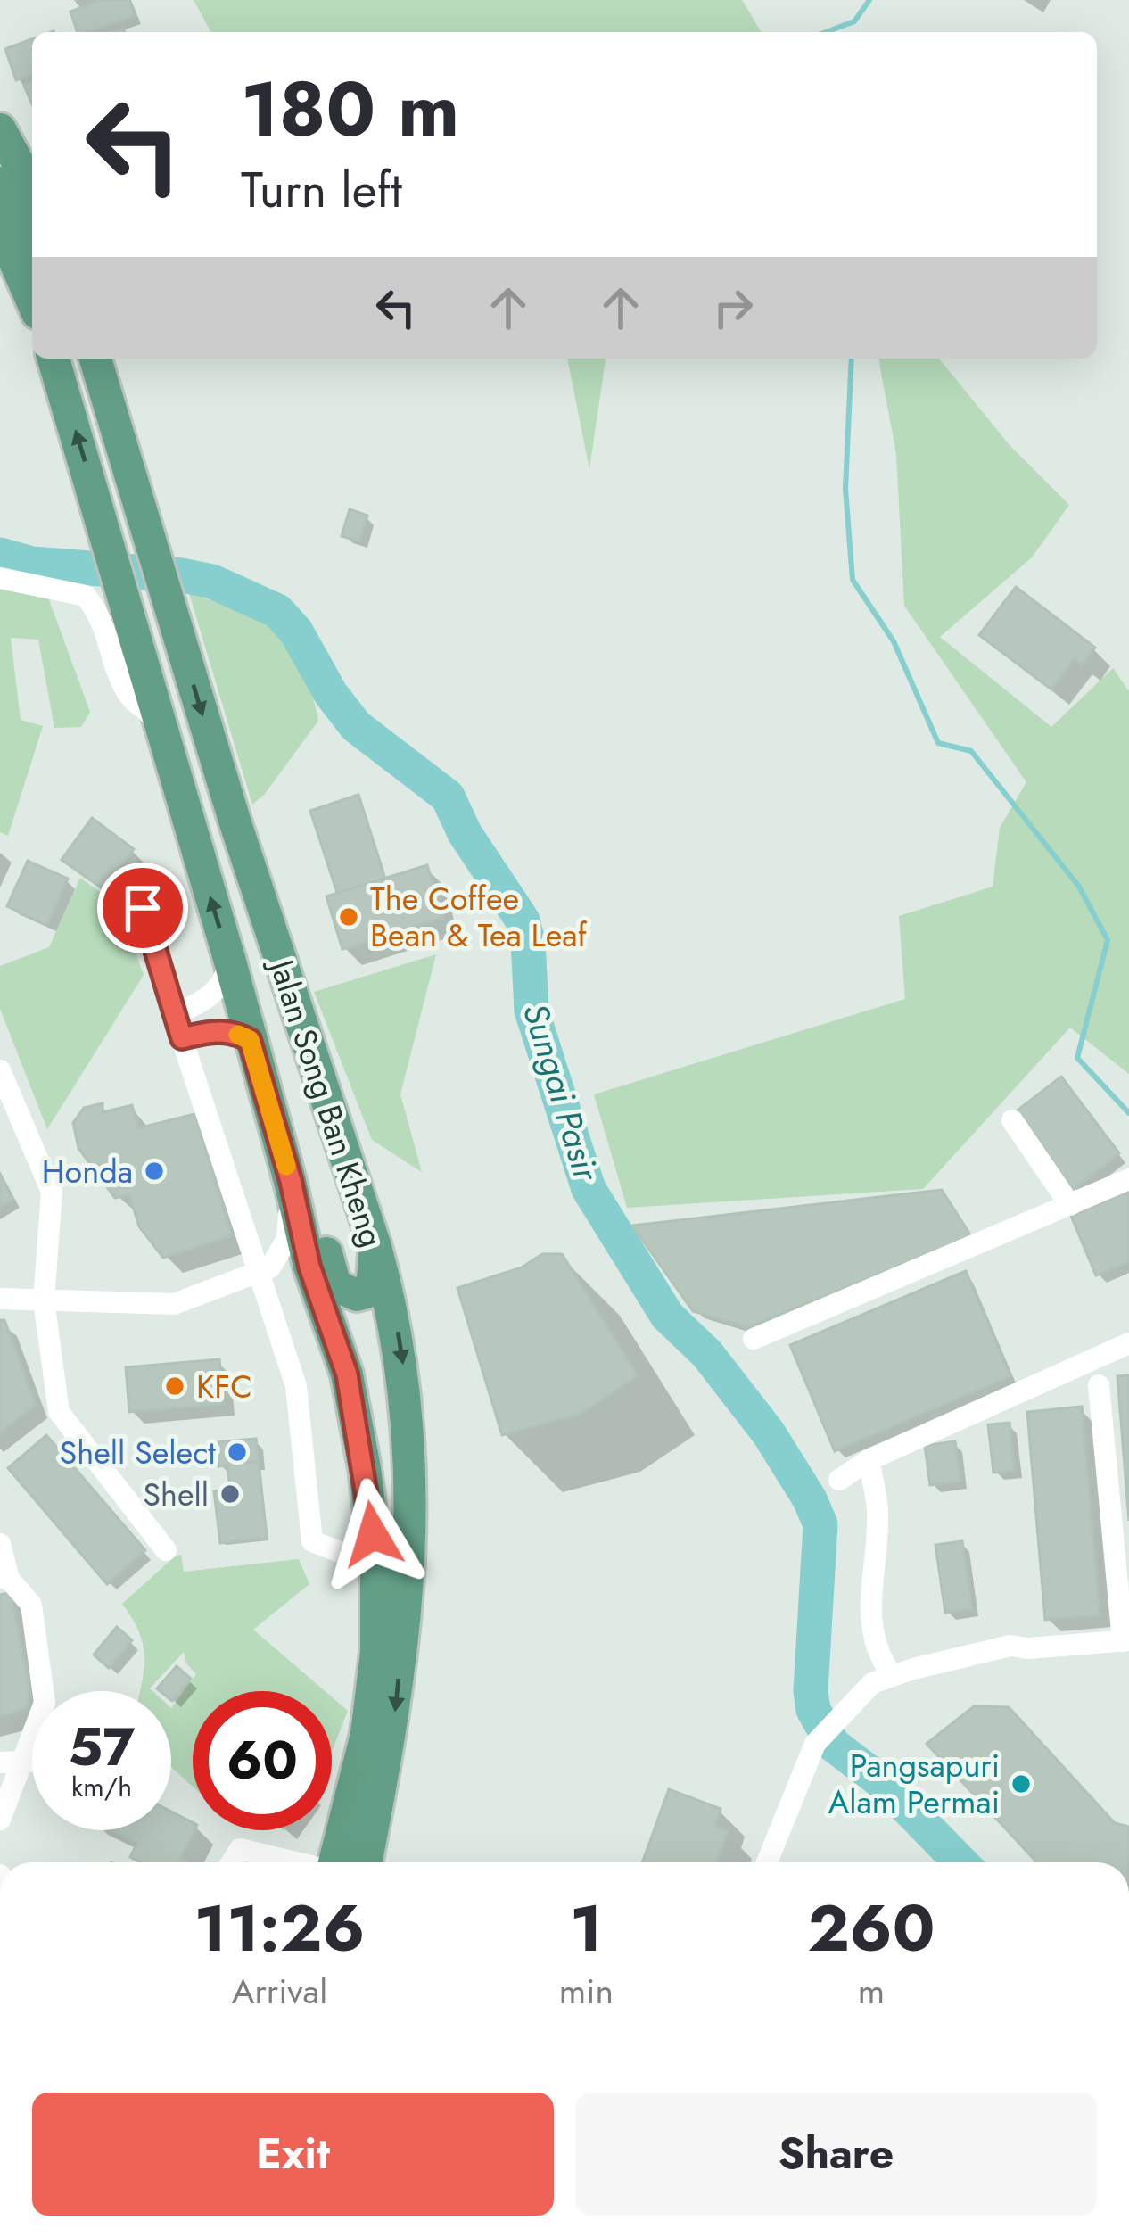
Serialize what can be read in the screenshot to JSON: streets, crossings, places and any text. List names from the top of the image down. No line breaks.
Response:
{"streets":{"main road":["Jalan Song Ban Kheng"]},"water":["Sungai Pasir"],"places":["The Coffee Bean & Tea Leaf","Honda","KFC","Shell Select","Shell","Pangsapuri Alam Permai"],"page":{"turn":["180 m","Turn left"],"speed":"57 km/h","limit":"60","eta":["11:26","Arrival","1","min","260","m"],"buttons":["Exit","Share"]}}
